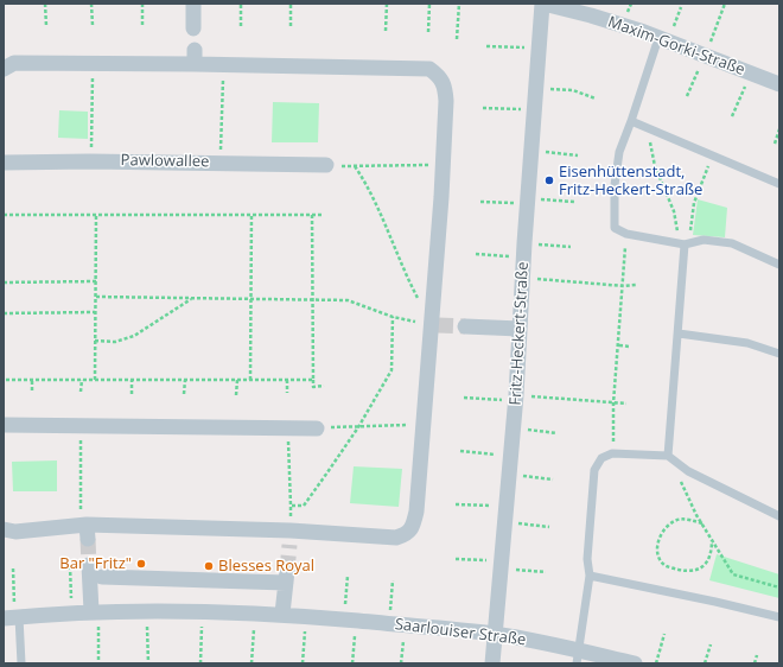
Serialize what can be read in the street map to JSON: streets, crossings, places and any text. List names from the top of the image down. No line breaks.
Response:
{"streets":{"street":["Maxim-Gorki-Straße","Pawlowallee","Fritz-Heckert-Straße","Saarlouiser Straße"]},"crossings":[["Maxim-Gorki-Straße","Fritz-Heckert-Straße"],["Fritz-Heckert-Straße","Saarlouiser Straße"]],"places":["Eisenhüttenstadt, Fritz-Heckert-Straße","Bar \"Fritz\"","Blesses Royal"]}
